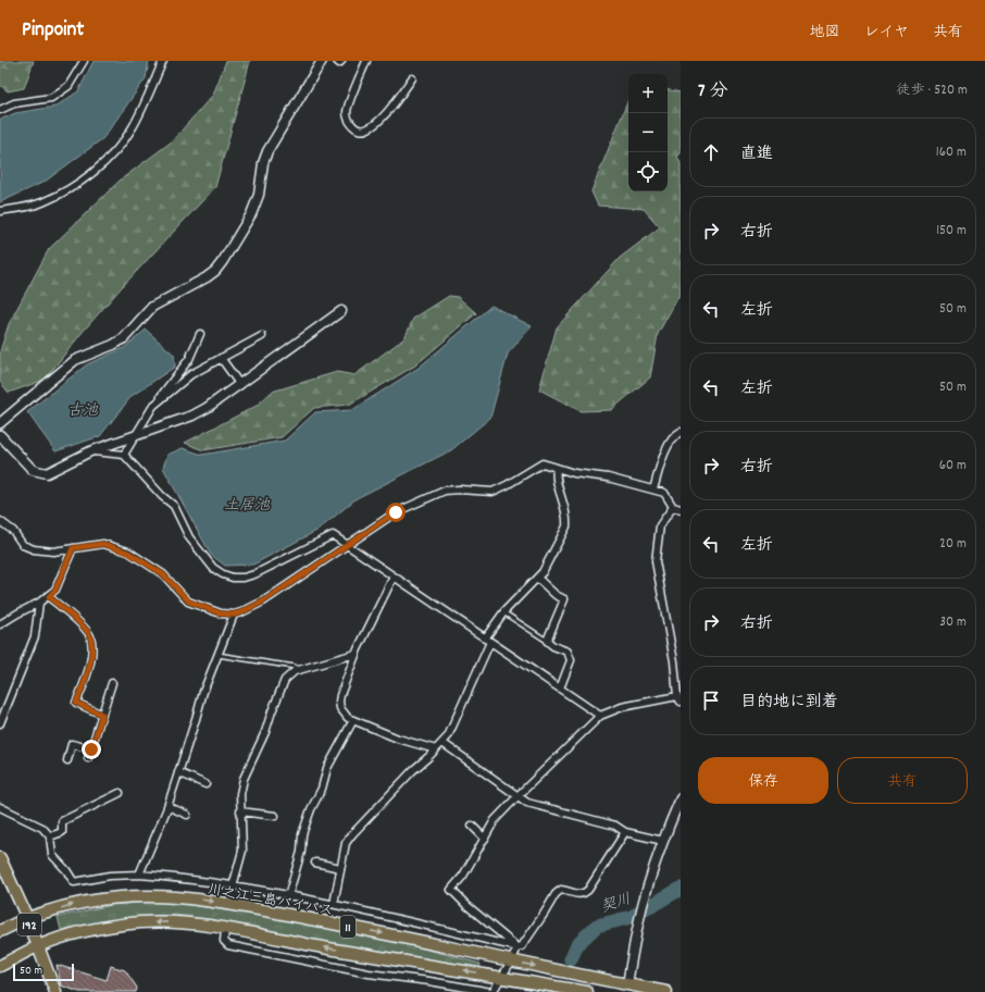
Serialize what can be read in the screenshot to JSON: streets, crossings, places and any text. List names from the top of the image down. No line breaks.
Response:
{"streets":{"highway":["川之江三島バイパス","192","11"]},"crossings":[["川之江三島バイパス","192"],["192","11"]],"water":["古池","土居池","契川"],"scale_bar":"50 m","page":{"header":"Pinpoint","nav":["地図","レイヤ","共有"],"heading":["7 分","徒歩 · 520 m"],"map_buttons":["+","−"],"list":[["直進","160 m"],["右折","150 m"],["左折","50 m"],["左折","50 m"],["右折","60 m"],["左折","20 m"],["右折","30 m"],"目的地に到着"],"buttons":["保存","共有"],"scale":"50 m"}}
